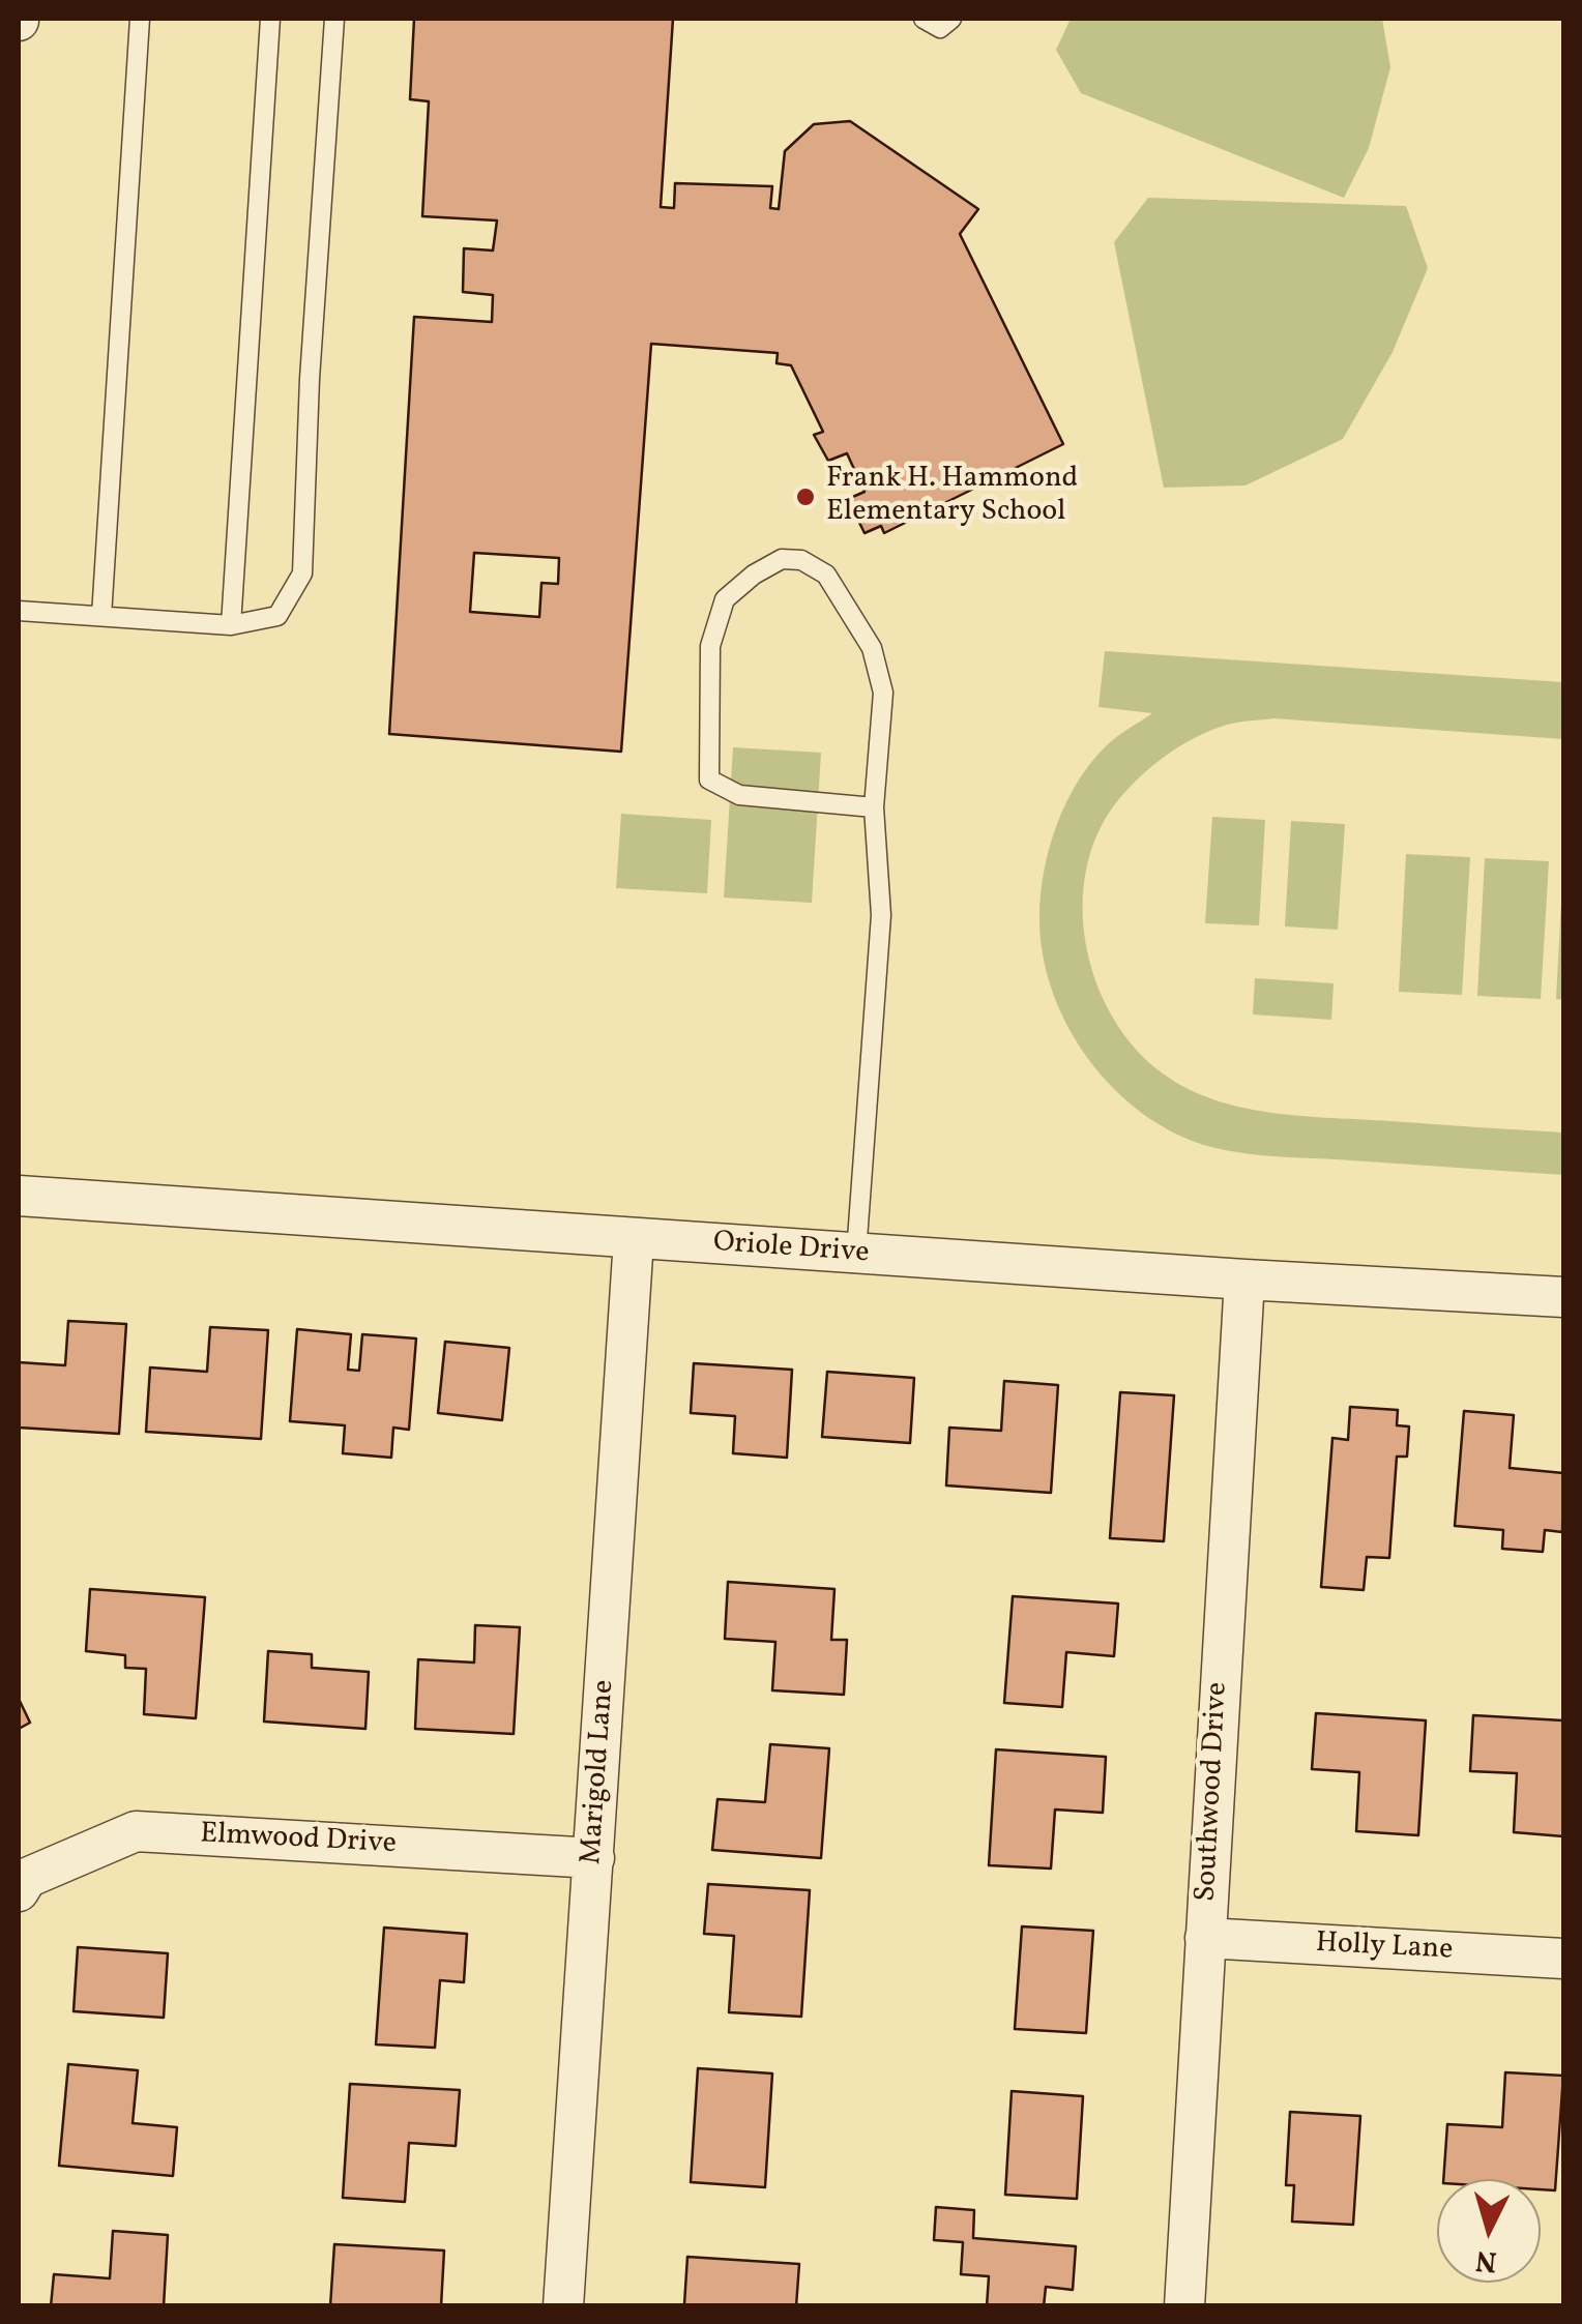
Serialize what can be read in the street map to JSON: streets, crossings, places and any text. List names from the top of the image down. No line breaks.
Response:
{"streets":{"street":["Oriole Drive","Marigold Lane","Southwood Drive","Elmwood Drive","Holly Lane"]},"crossings":[["Oriole Drive","Marigold Lane"],["Oriole Drive","Southwood Drive"],["Marigold Lane","Elmwood Drive"],["Southwood Drive","Holly Lane"]],"places":["Frank H. Hammond Elementary School"],"north":"bottom"}
